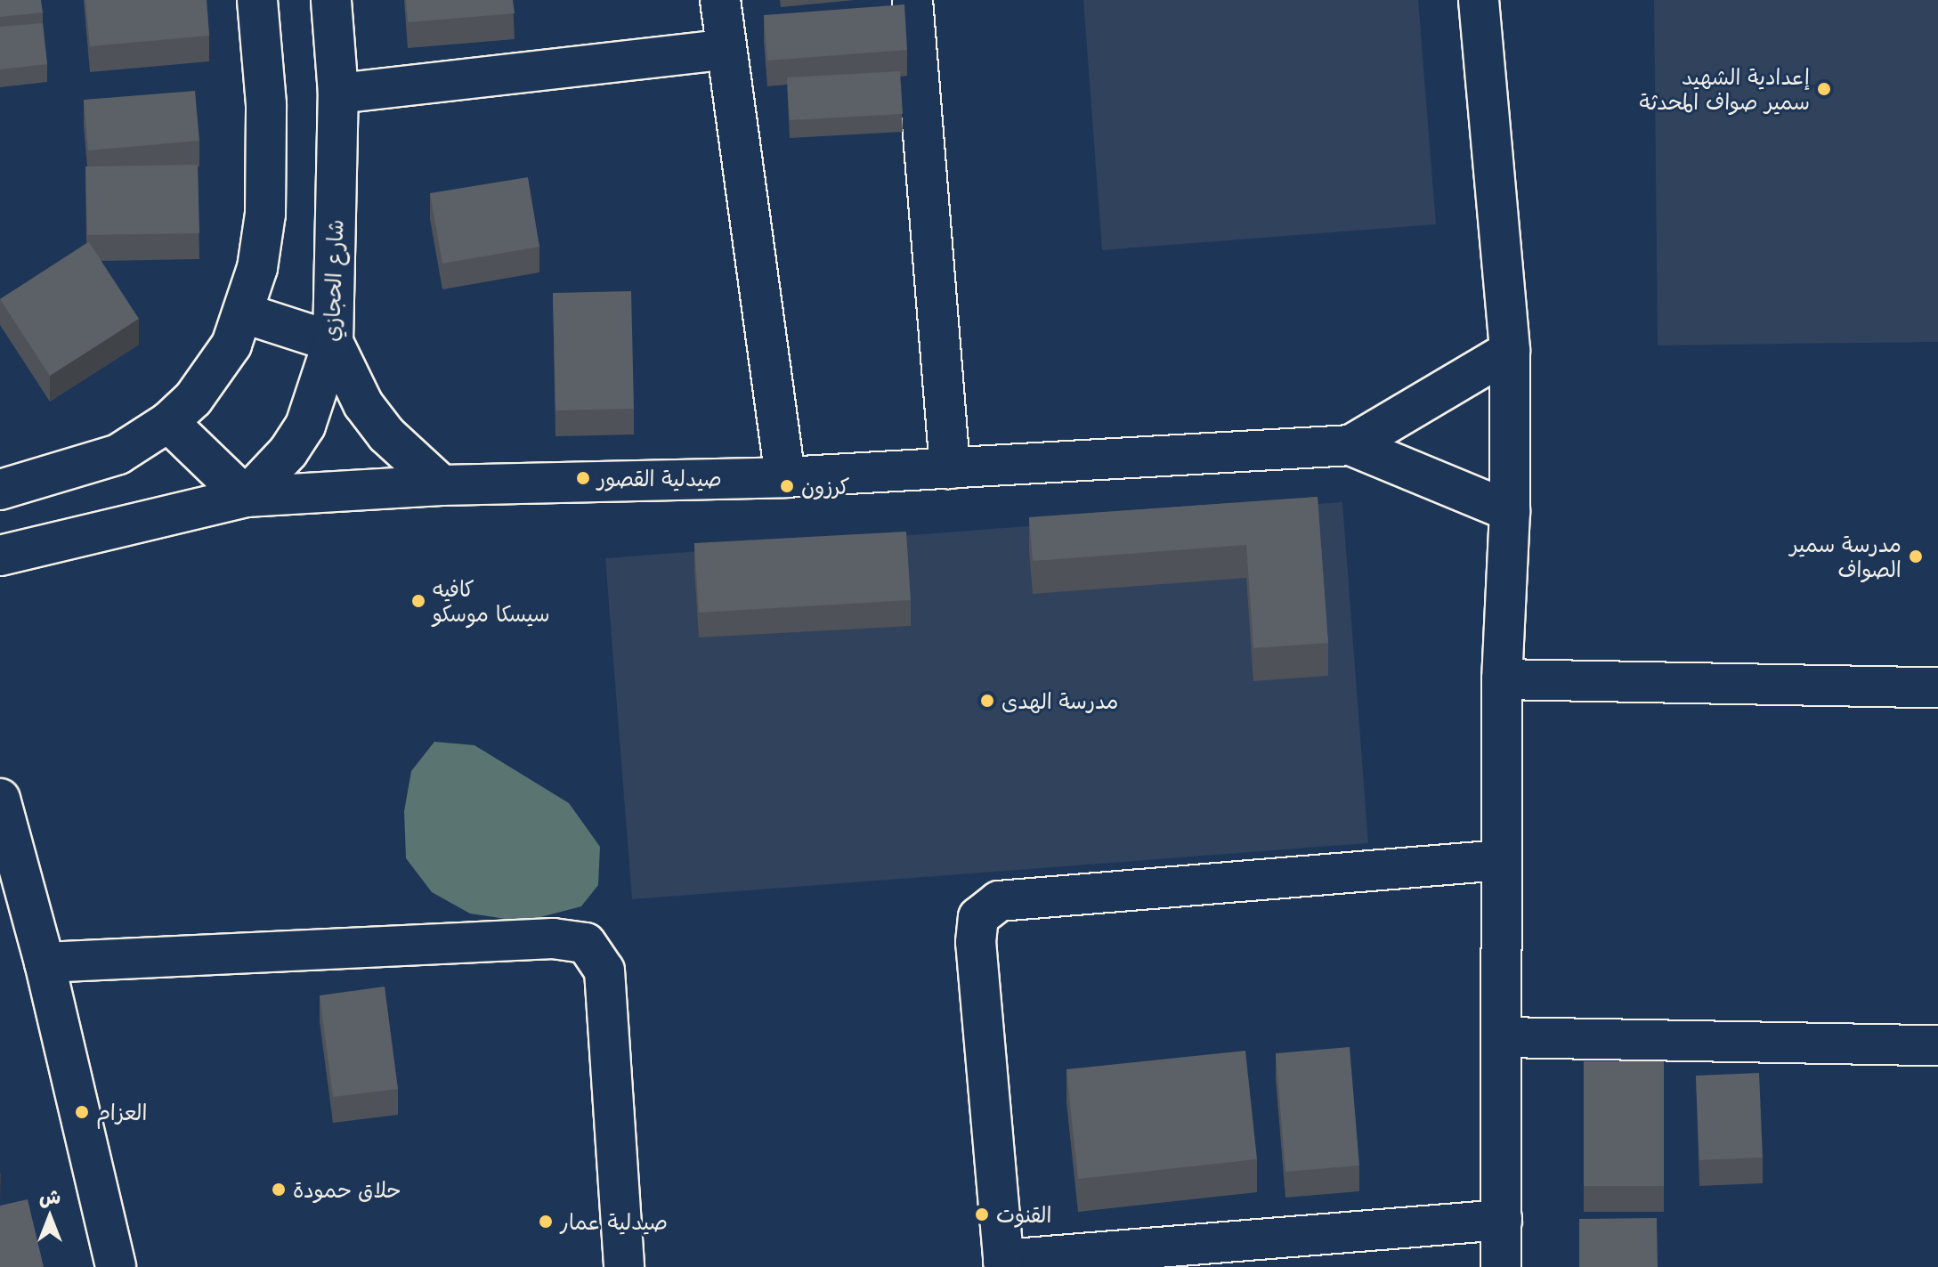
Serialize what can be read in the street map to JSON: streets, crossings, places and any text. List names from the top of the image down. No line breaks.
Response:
{"streets":{"street":["شارع الحجازي"]},"places":["إعدادية الشهيد سمير صواف المحدثة","صيدلية القصور","كرزون","مدرسة سمير الصواف","كافيه سيسكا موسكو","مدرسة الهدى","العزام","حلاق حمودة","القنوت","صيدلية عمار"],"north":"top"}
